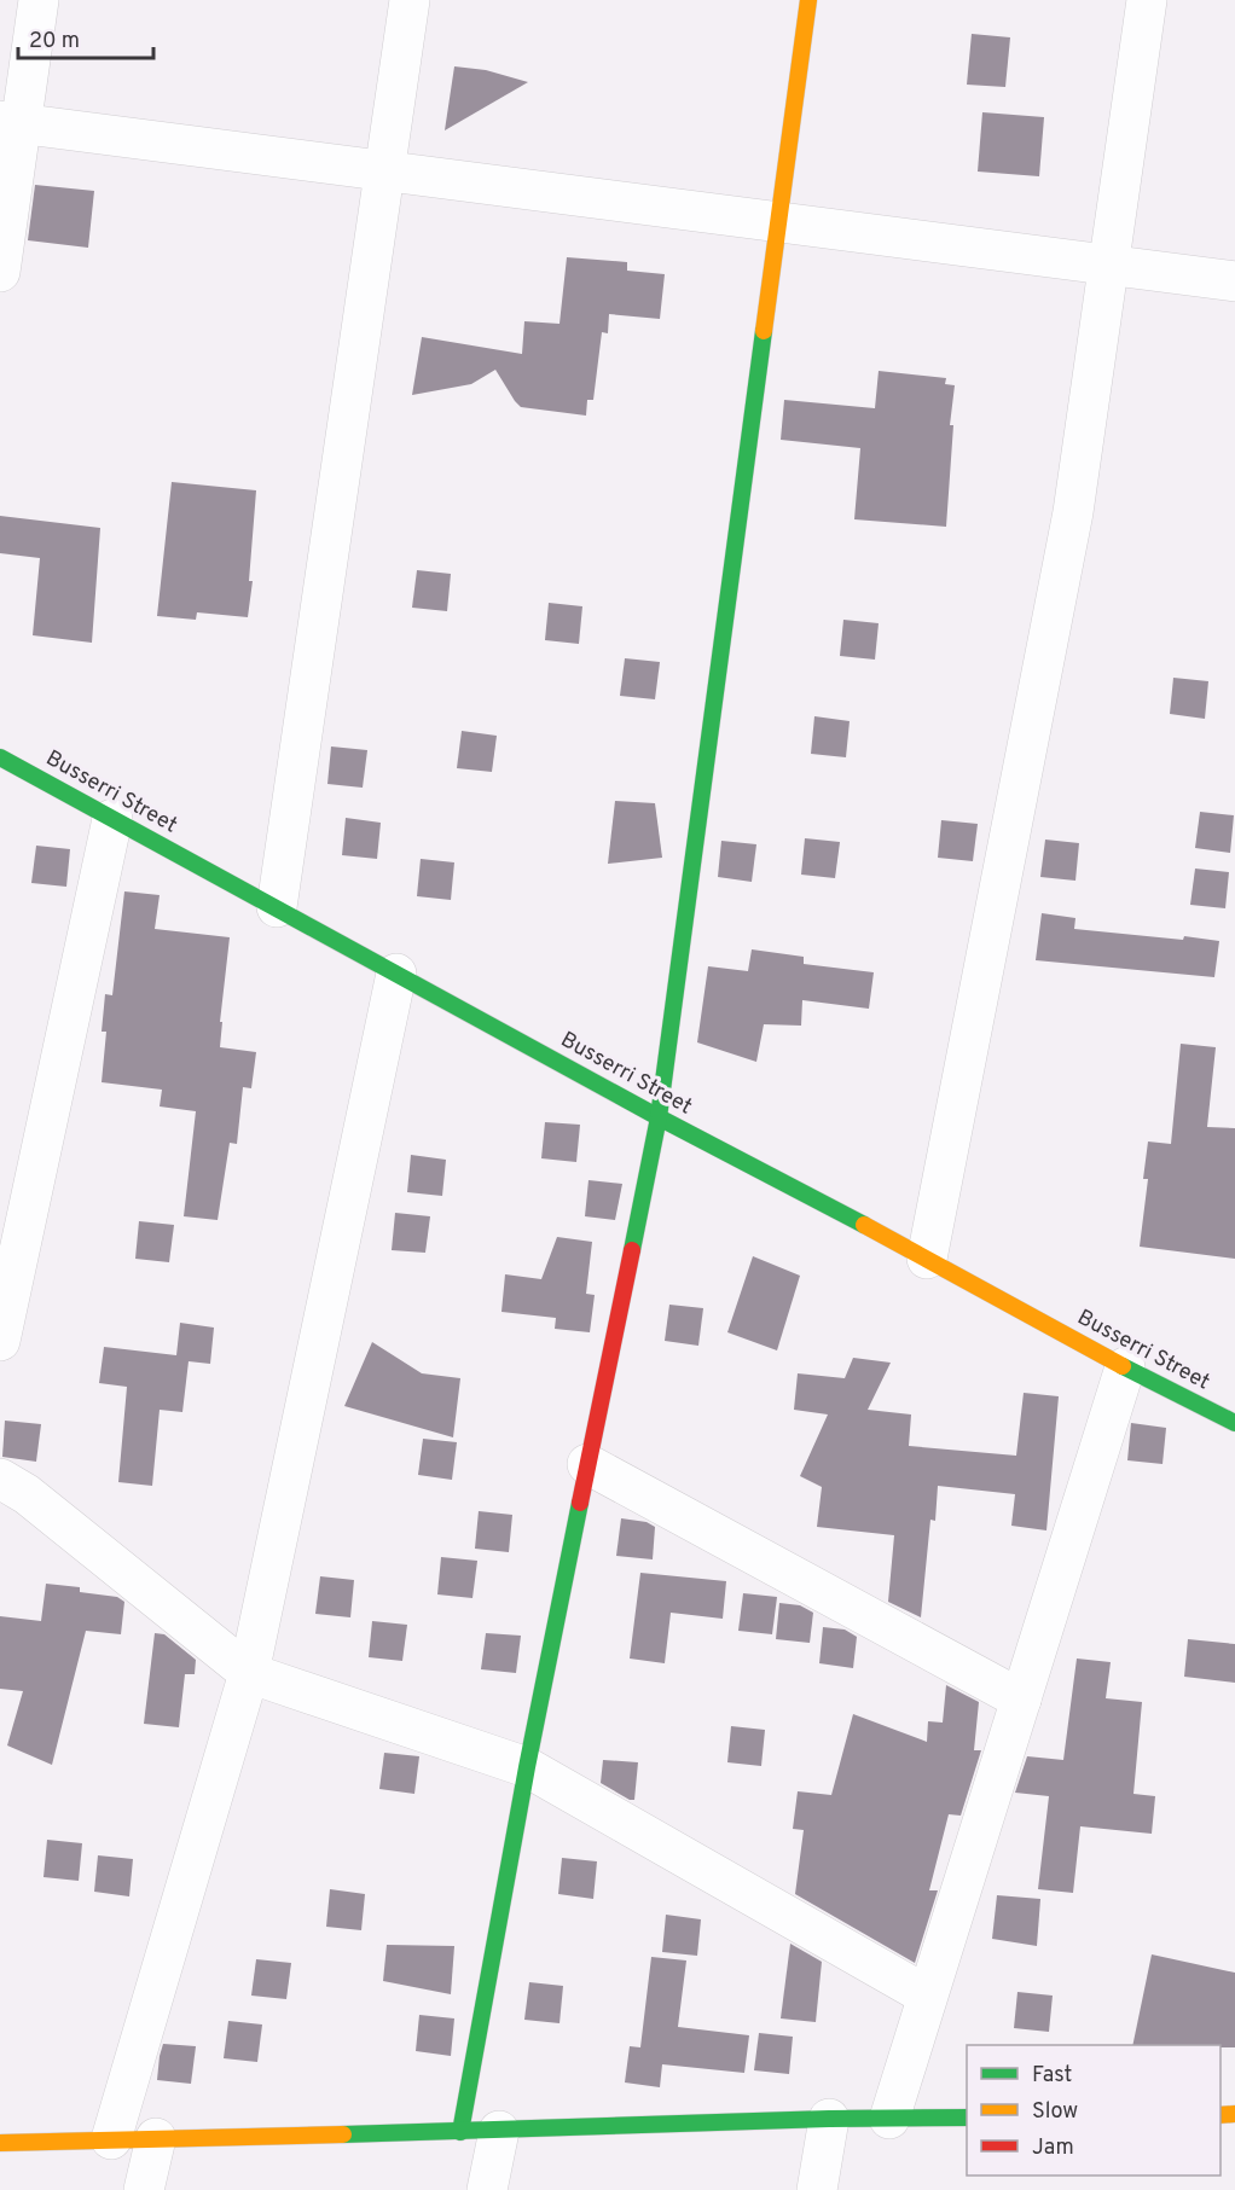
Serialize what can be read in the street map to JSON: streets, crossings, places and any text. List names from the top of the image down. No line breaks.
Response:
{"streets":{"street":["Busserri Street"]},"legend":["Fast","Slow","Jam"],"scale_bar":"20 m"}
